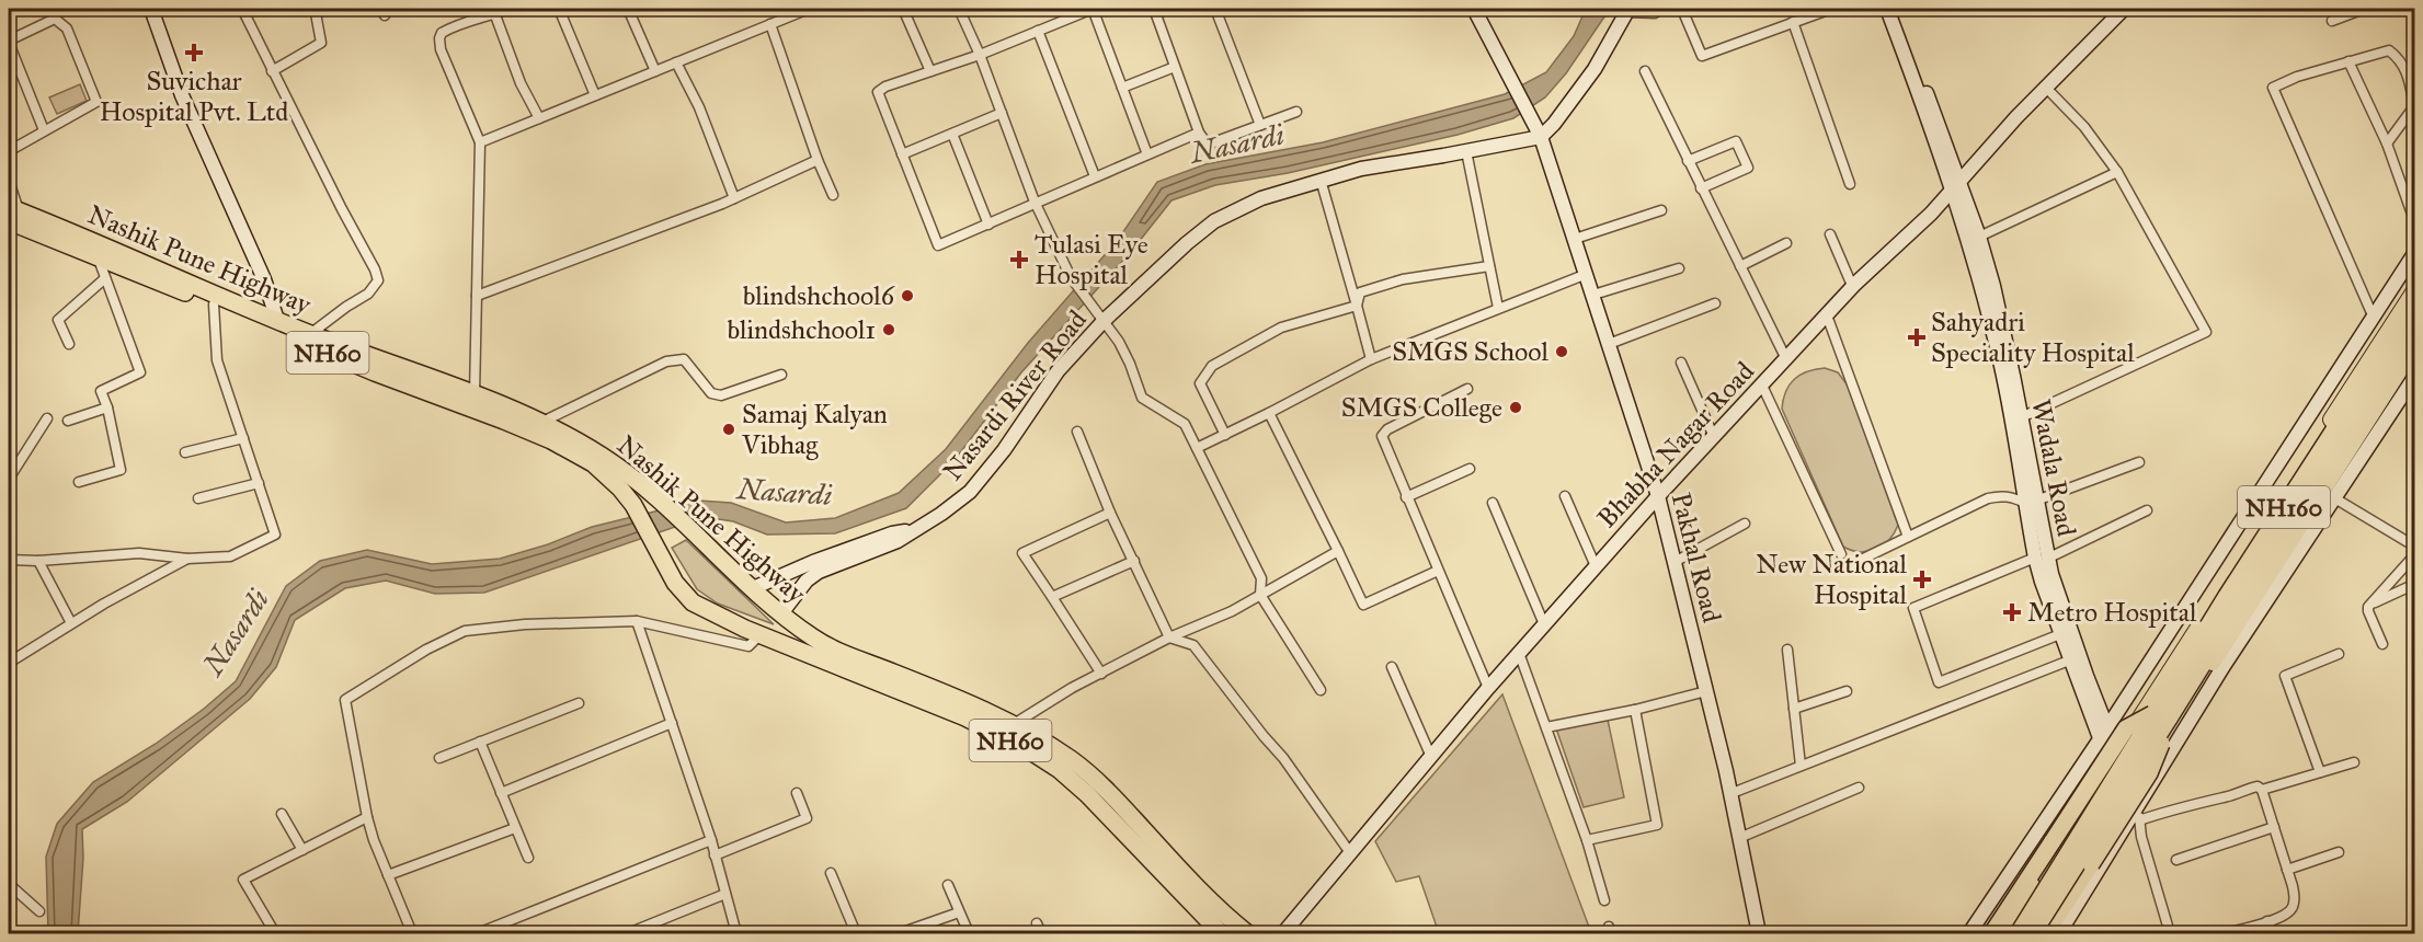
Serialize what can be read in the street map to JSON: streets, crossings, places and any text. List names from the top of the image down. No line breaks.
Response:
{"streets":{"highway":["Nashik Pune Highway","NH60","NH160"],"street":["Nasardi River Road","Bhabha Nagar Road","Wadala Road","Pakhal Road"]},"crossings":[["Nashik Pune Highway","NH60"],["Nashik Pune Highway","Nasardi River Road"],["Nasardi River Road","Pakhal Road"],["Bhabha Nagar Road","Wadala Road"],["Bhabha Nagar Road","Pakhal Road"]],"water":["Nasardi"],"places":{"health":["Suvichar Hospital Pvt. Ltd","Tulasi Eye Hospital","Sahyadri Speciality Hospital","New National Hospital","Metro Hospital"],"other":["blindshchool6","blindshchool1","SMGS School","SMGS College","Samaj Kalyan Vibhag"]}}
